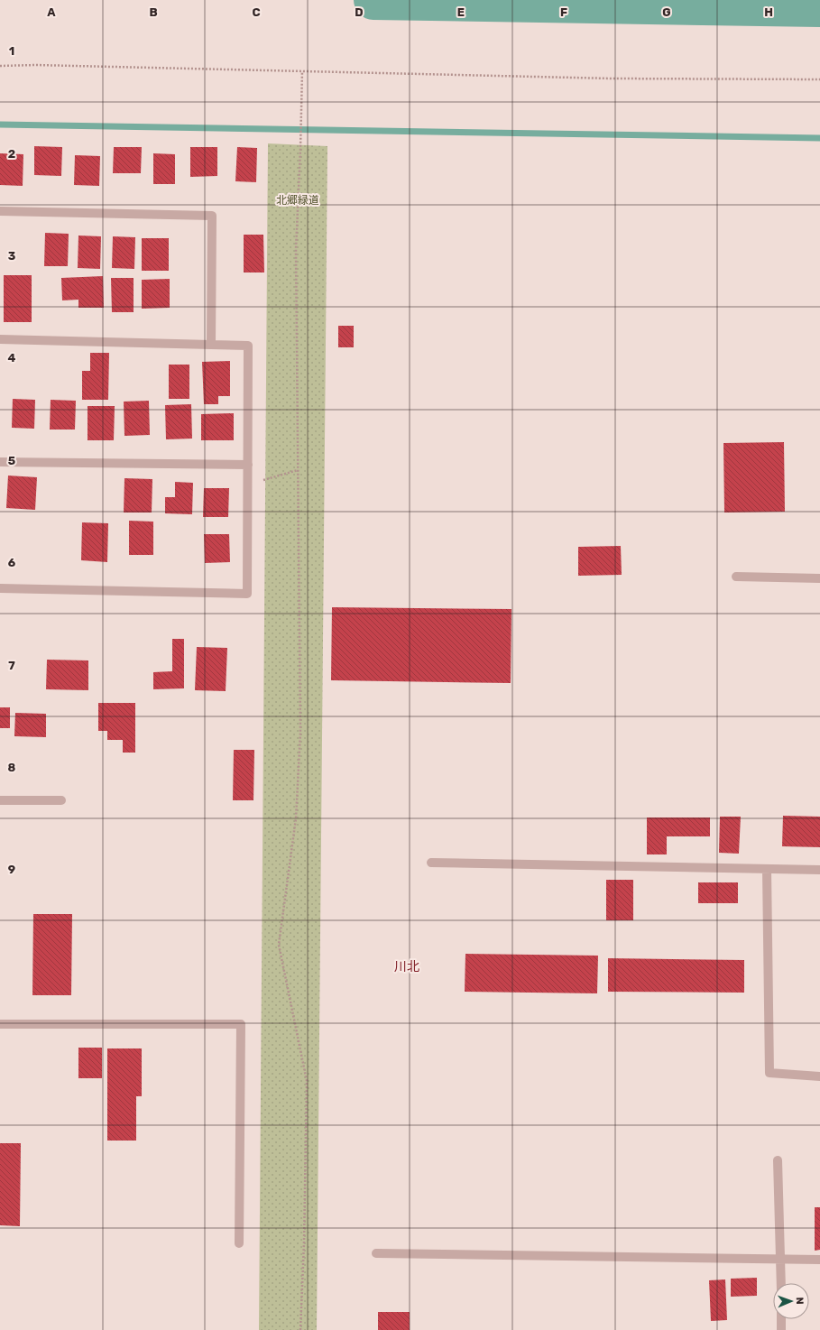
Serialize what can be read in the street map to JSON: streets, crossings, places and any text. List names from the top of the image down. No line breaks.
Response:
{"districts":["川北"],"parks":["北郷緑道"],"north":"right","grid":{"columns":["A","B","C","D","E","F","G","H"],"rows":["1","2","3","4","5","6","7","8","9"]}}
